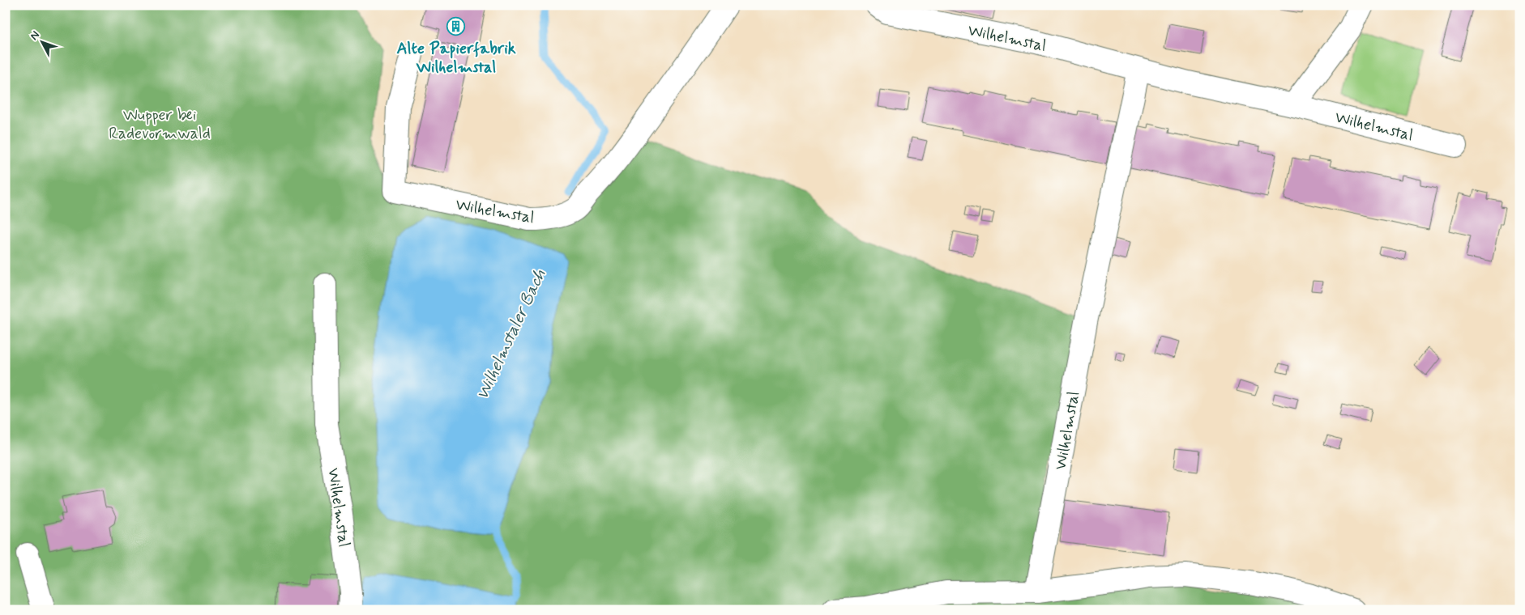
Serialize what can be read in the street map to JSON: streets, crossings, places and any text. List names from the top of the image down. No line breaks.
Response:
{"streets":{"street":["Wilhelmstal"]},"water":["Wilhelmstaler Bach"],"parks":["Wupper bei Radevormwald"],"places":{"building":["Alte Papierfabrik Wilhelmstal"]},"north":"top left"}
